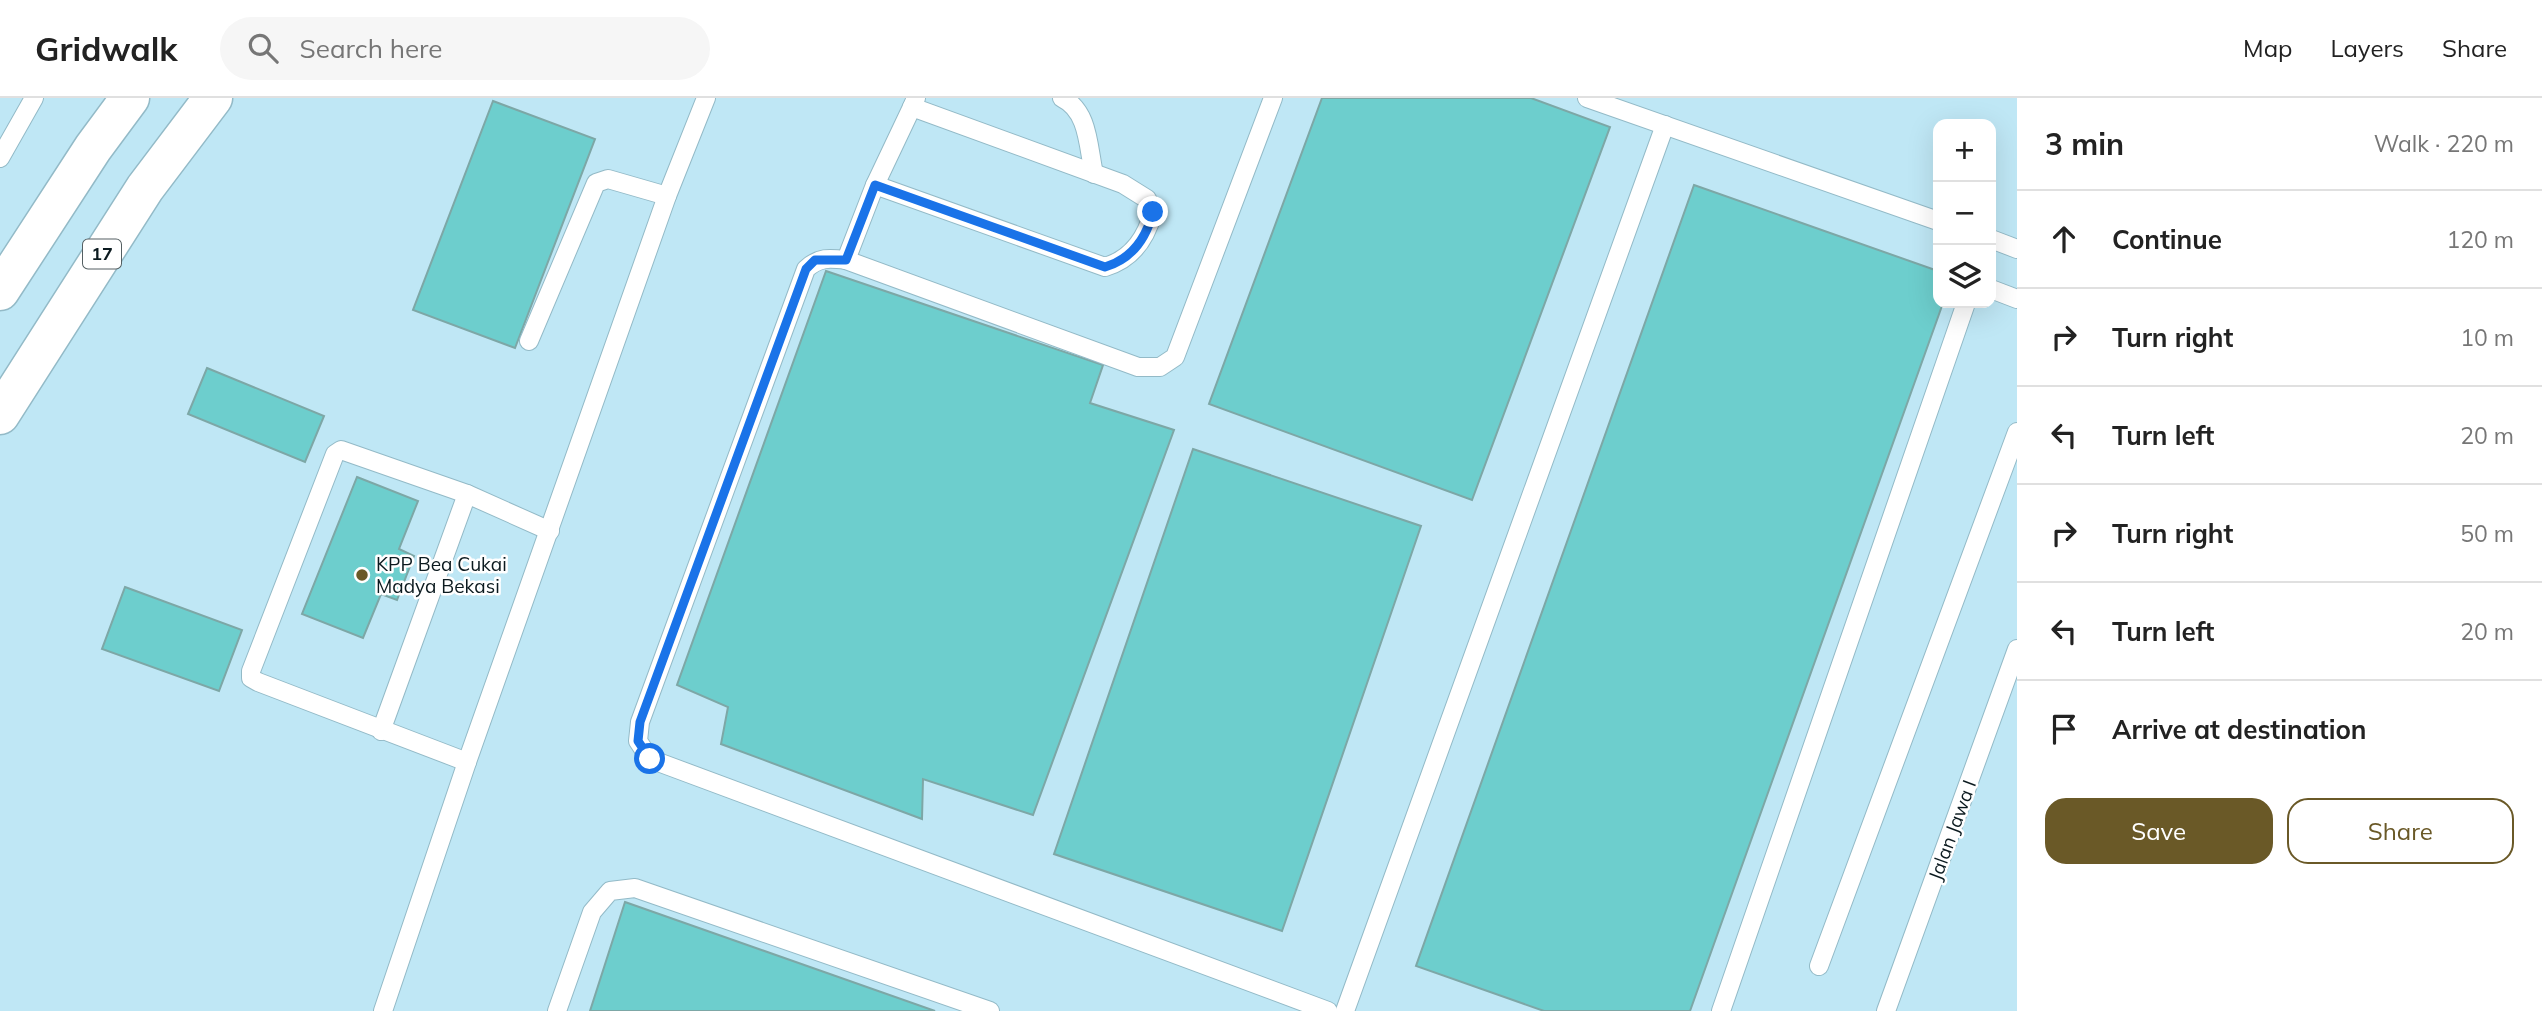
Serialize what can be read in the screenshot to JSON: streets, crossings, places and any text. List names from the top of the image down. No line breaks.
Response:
{"streets":{"highway":["17"],"lane":["Jalan Jawa I"]},"places":["KPP Bea Cukai Madya Bekasi"],"page":{"header":"Gridwalk","search":"Search here","nav":["Map","Layers","Share"],"heading":["3 min","Walk · 220 m"],"map_buttons":["+","−"],"list":[["Continue","120 m"],["Turn right","10 m"],["Turn left","20 m"],["Turn right","50 m"],["Turn left","20 m"],"Arrive at destination"],"buttons":["Save","Share"]}}
